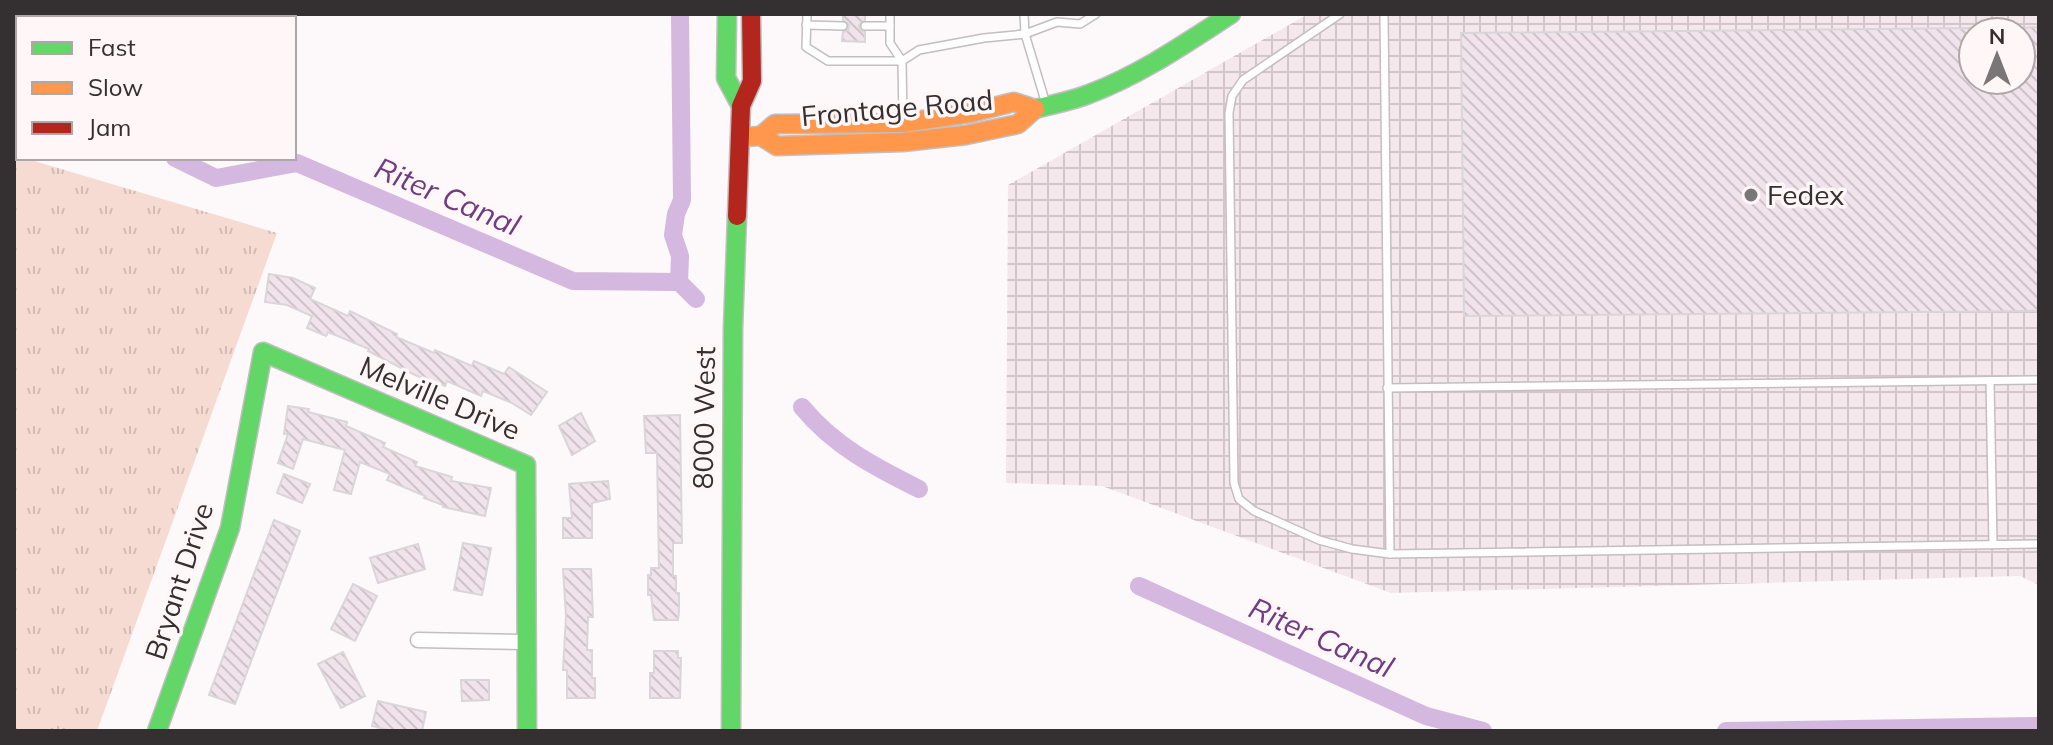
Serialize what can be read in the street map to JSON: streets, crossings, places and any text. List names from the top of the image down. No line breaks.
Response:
{"streets":{"street":["Frontage Road","Melville Drive","8000 West","Bryant Drive"]},"crossings":[["Frontage Road","8000 West"],["Melville Drive","Bryant Drive"]],"water":["Riter Canal"],"places":["Fedex"],"legend":["Fast","Slow","Jam"],"north":"top"}
